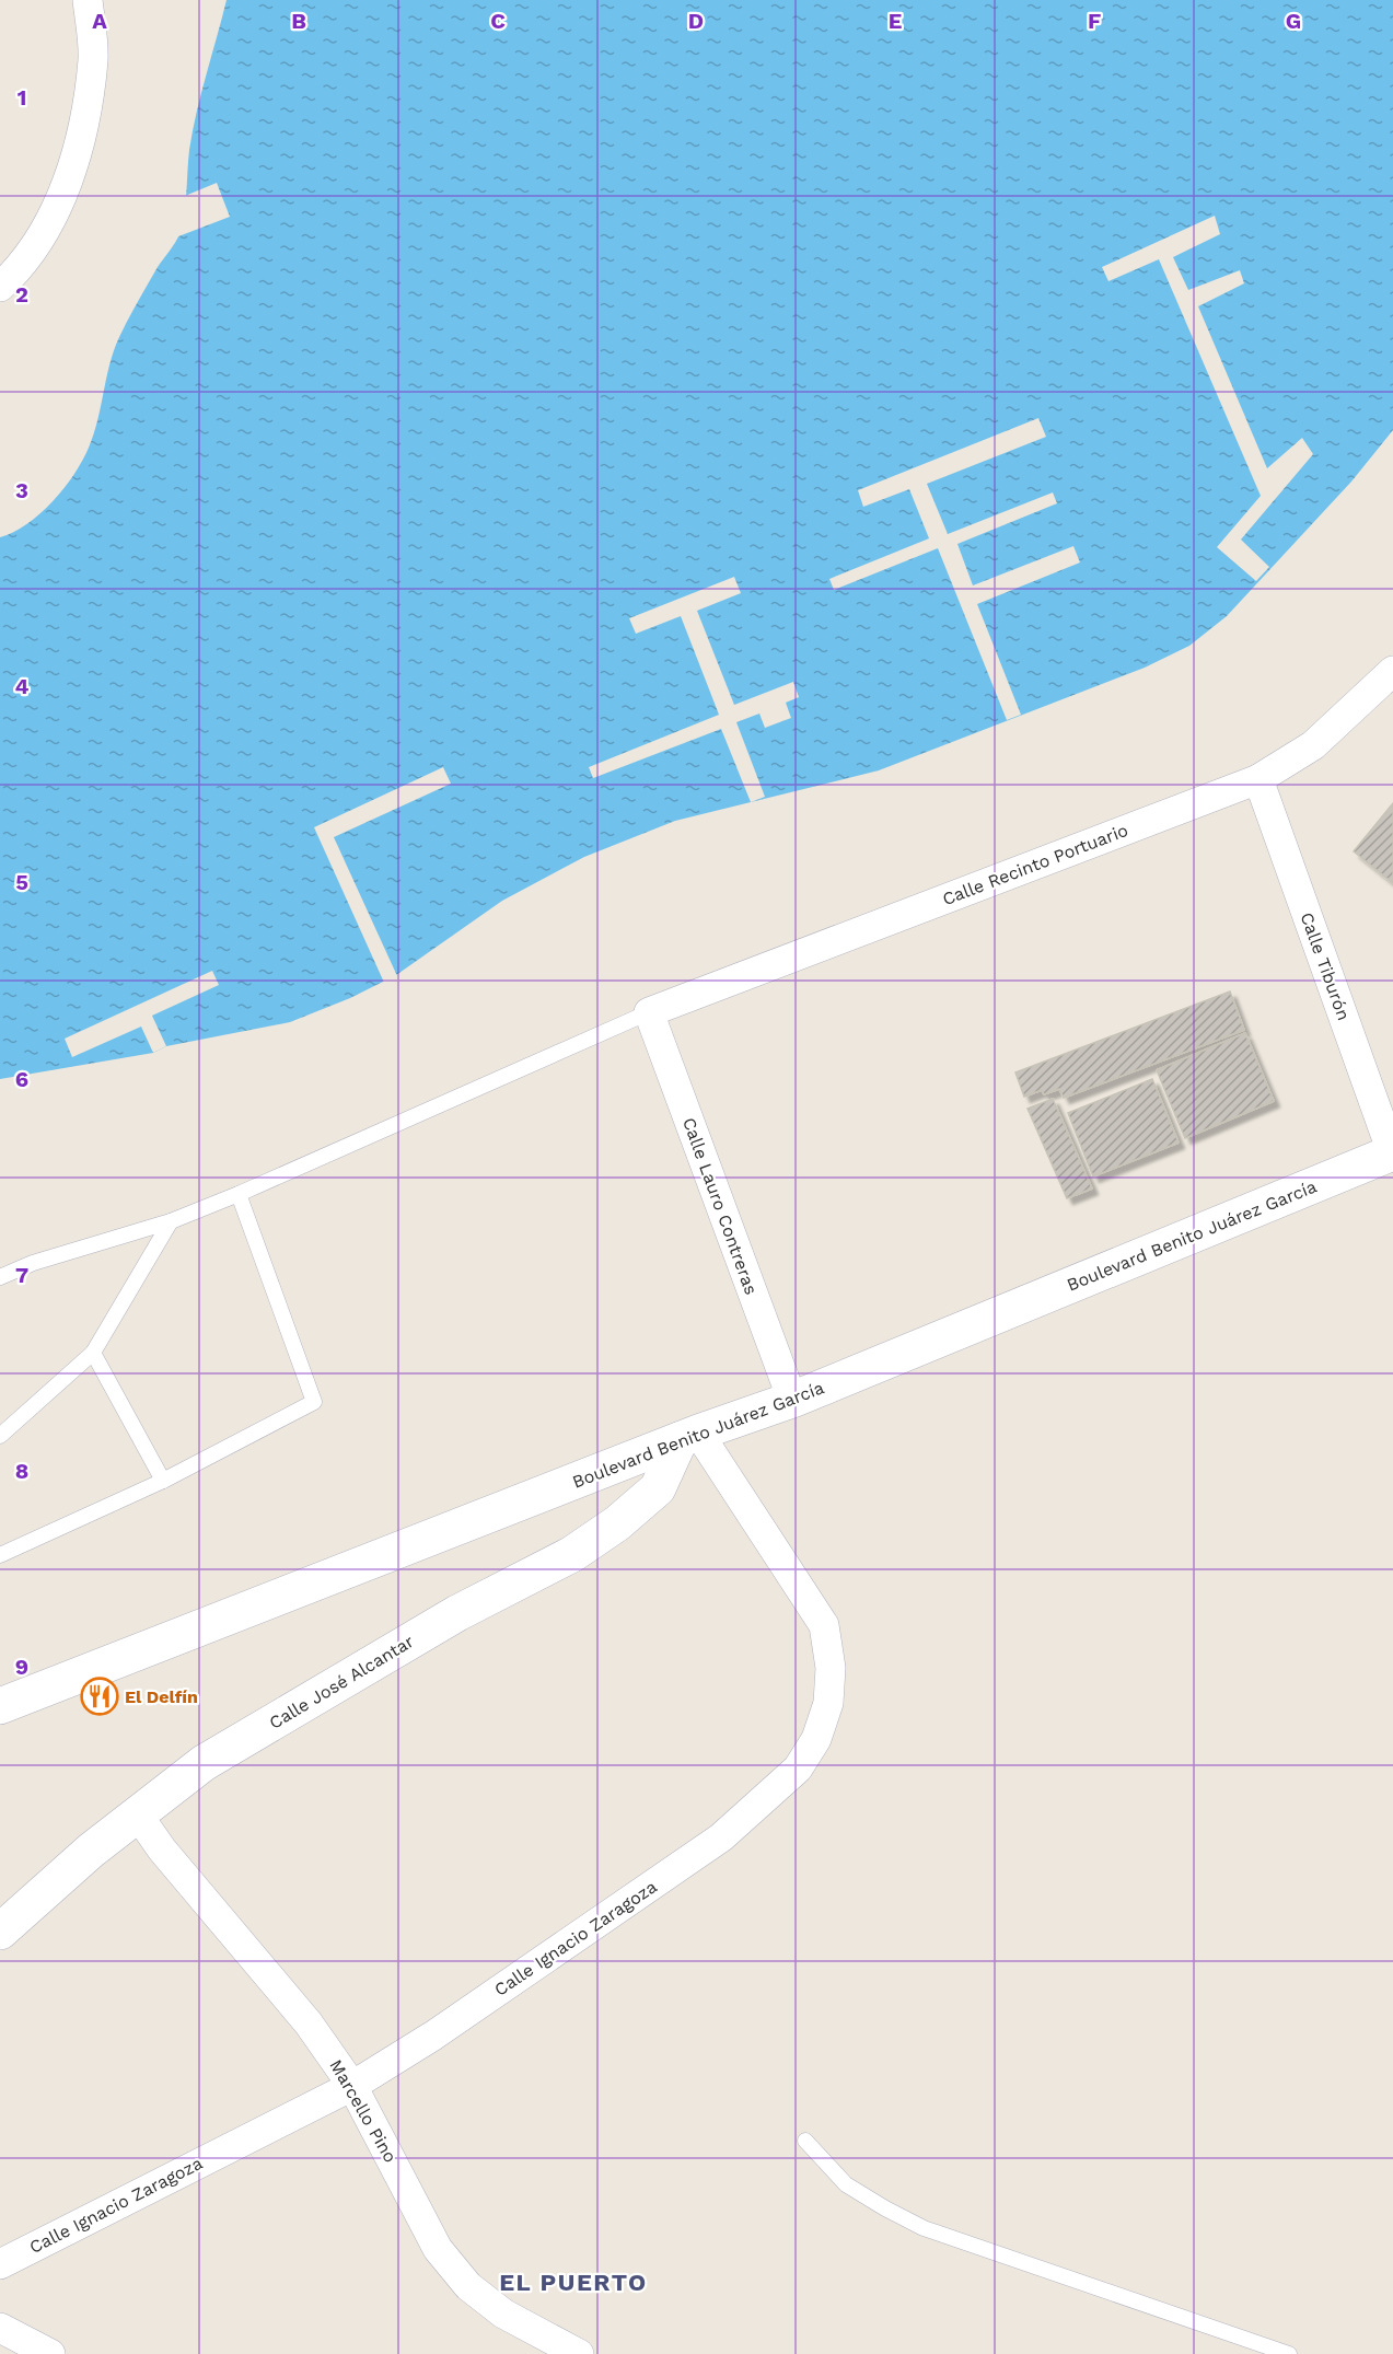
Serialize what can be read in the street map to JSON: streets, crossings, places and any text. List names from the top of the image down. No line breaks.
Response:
{"streets":{"street":["Calle Recinto Portuario","Calle Tiburón","Calle Lauro Contreras","Boulevard Benito Juárez García","Calle José Alcantar","Calle Ignacio Zaragoza","Marcello Pino"]},"crossings":[["Calle Recinto Portuario","Calle Tiburón"],["Calle Recinto Portuario","Calle Lauro Contreras"],["Calle Tiburón","Boulevard Benito Juárez García"],["Calle Lauro Contreras","Boulevard Benito Juárez García"],["Boulevard Benito Juárez García","Calle José Alcantar"],["Boulevard Benito Juárez García","Calle Ignacio Zaragoza"],["Calle José Alcantar","Calle Ignacio Zaragoza"],["Calle José Alcantar","Marcello Pino"],["Calle Ignacio Zaragoza","Marcello Pino"]],"districts":["EL PUERTO"],"places":{"restaurant":["El Delfín"]},"grid":{"columns":["A","B","C","D","E","F","G"],"rows":["1","2","3","4","5","6","7","8","9"]}}
